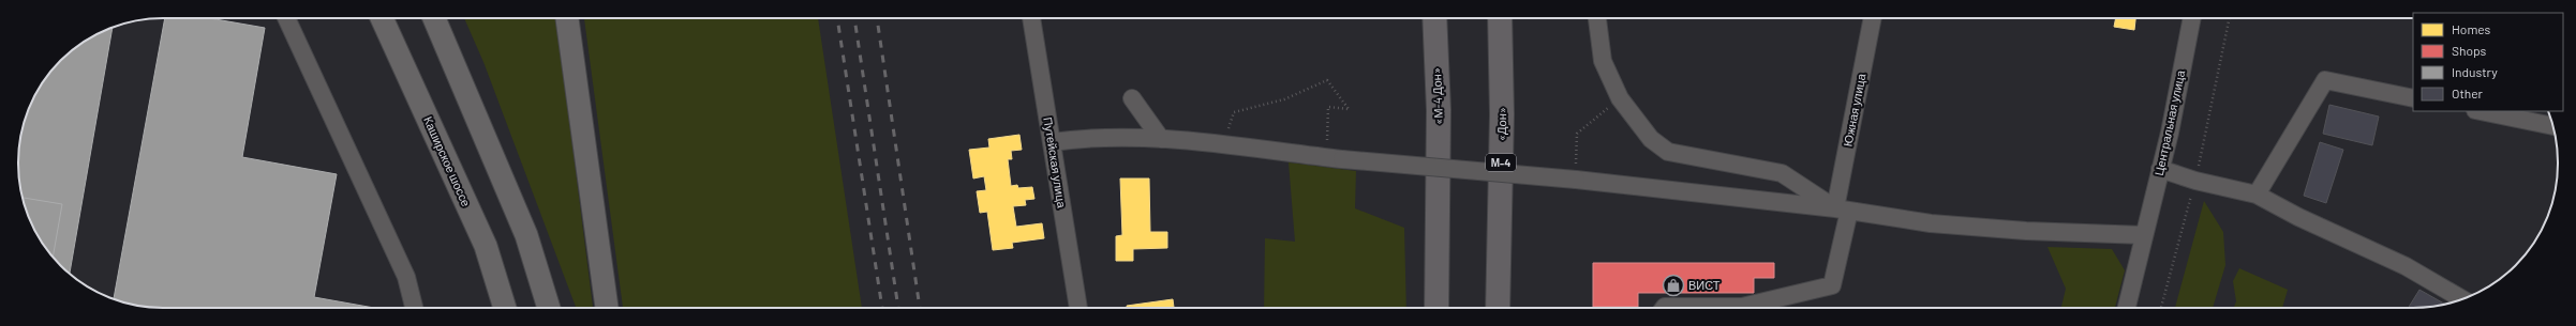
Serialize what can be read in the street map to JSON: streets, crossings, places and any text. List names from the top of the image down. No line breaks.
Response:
{"streets":{"highway":["«М-4 Дон»","«Дон»","М-4"],"main road":["Каширское шоссе"],"street":["Южная улица","Центральная улица","Путейская улица"]},"places":{"shop":["ВИСТ"]},"legend":["Homes","Shops","Industry","Other"]}
